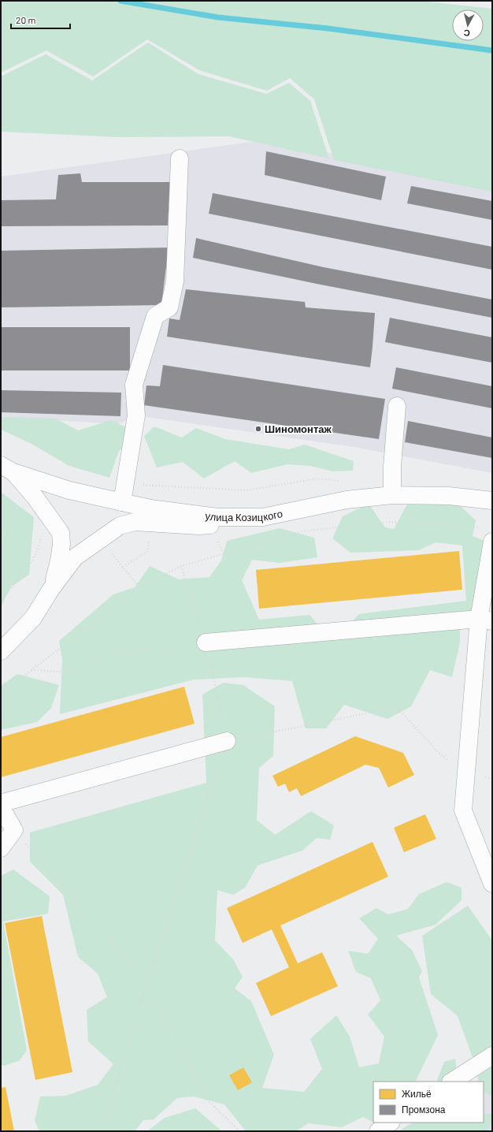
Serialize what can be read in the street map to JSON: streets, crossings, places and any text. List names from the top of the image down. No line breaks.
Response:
{"streets":{"street":["улица Козицкого"]},"places":["Шиномонтаж"],"legend":["Жильё","Промзона"],"scale_bar":"20 m","north":"bottom"}
